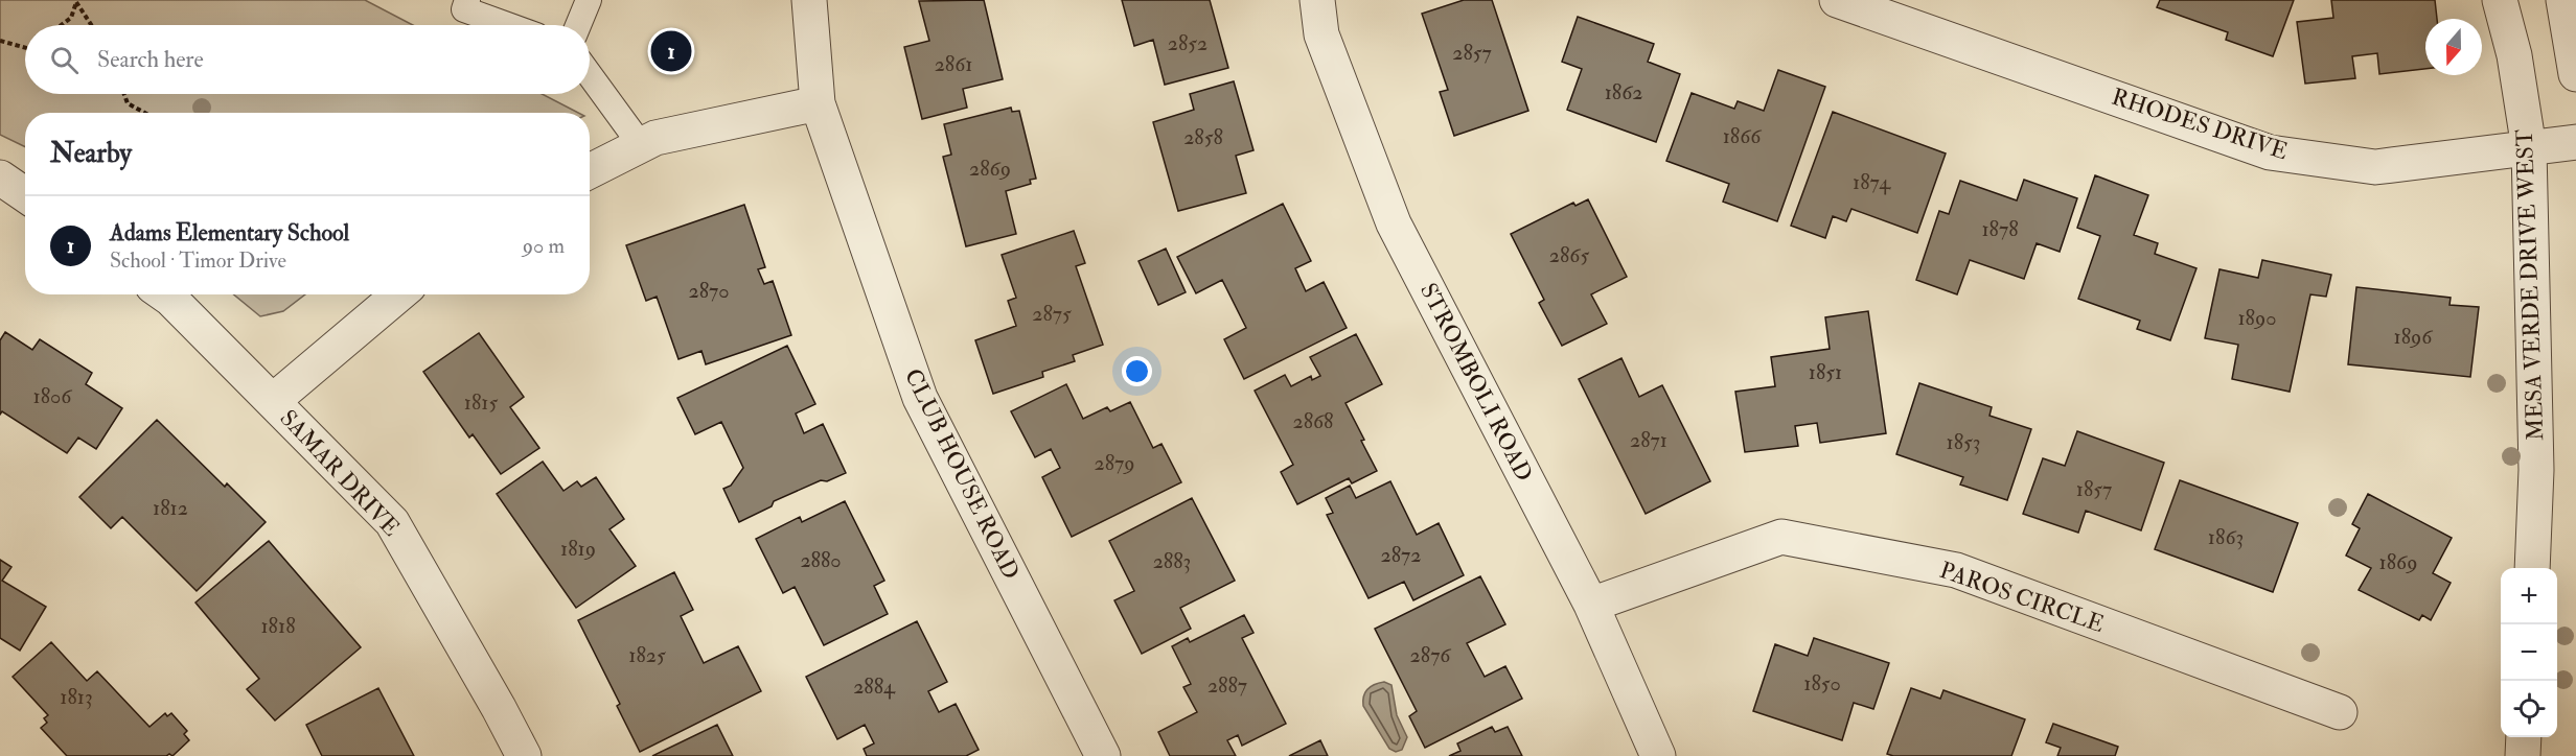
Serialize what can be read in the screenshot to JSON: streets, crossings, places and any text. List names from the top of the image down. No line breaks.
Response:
{"streets":{"street":["RHODES DRIVE","MESA VERDE DRIVE WEST","STROMBOLI ROAD","SAMAR DRIVE","CLUB HOUSE ROAD","PAROS CIRCLE"]},"crossings":[["RHODES DRIVE","MESA VERDE DRIVE WEST"],["STROMBOLI ROAD","PAROS CIRCLE"]],"house_numbers":["2852","2857","2861","1862","1866","2858","2869","1874","1878","2865","2870","2875","1890","1896","1851","1806","1815","2868","2871","1853","2879","1857","1812","1863","1819","2872","2880","2883","1869","1818","1825","2876","1850","2887","2884","1813"],"north":"bottom","page":{"search":"Search here","pins":"1","heading":"Nearby","list":[{"mark":"1","name":"Adams Elementary School","note":"School · Timor Drive","value":"90 m"}],"map_buttons":["+","−"]}}
